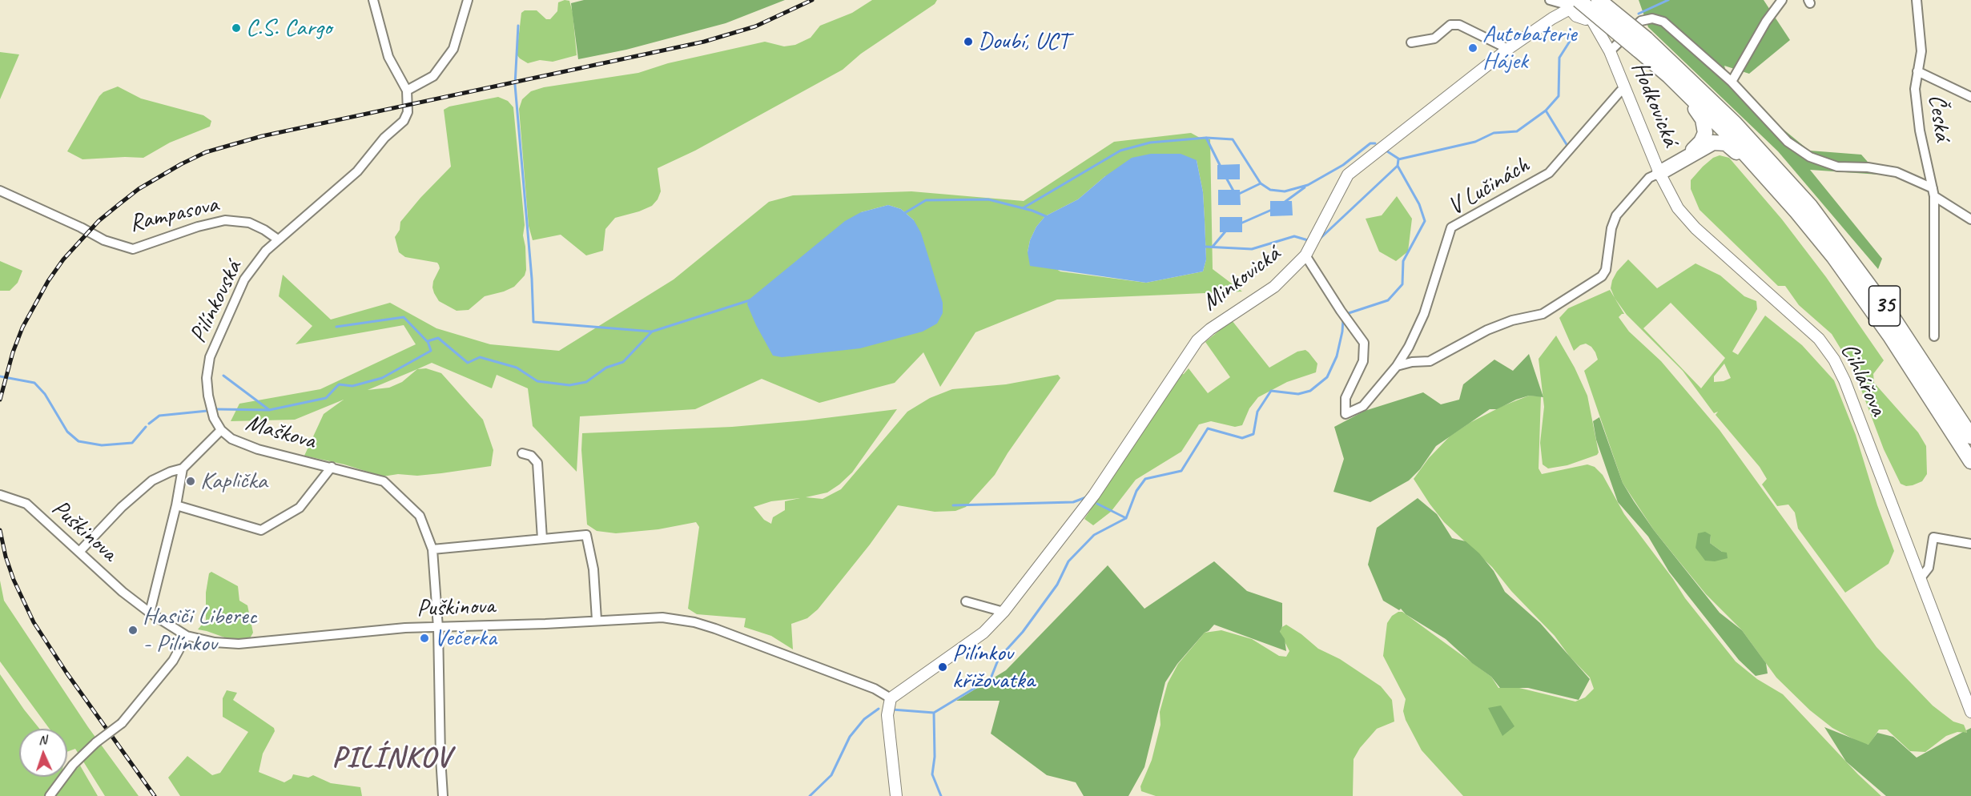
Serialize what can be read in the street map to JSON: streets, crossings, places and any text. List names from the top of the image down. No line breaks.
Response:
{"streets":{"highway":["35"],"street":["Hodkovická","Česká","V Lučinách","Rampasova","Minkovická","Pilínkovská","Cihlářova","Maškova","Puškinova"]},"crossings":[["Hodkovická","V Lučinách"],["Hodkovická","Cihlářova"],["V Lučinách","Minkovická"],["Rampasova","Pilínkovská"],["Minkovická","35"],["Minkovická","Puškinova"],["Pilínkovská","Maškova"],["Maškova","Puškinova"]],"districts":["PILÍNKOV"],"places":["C.S. Cargo","Doubí, UCT","Autobaterie Hájek","Kaplička","Hasiči Liberec - Pilínkov","Večerka","Pilínkov křižovatka"],"north":"top"}
